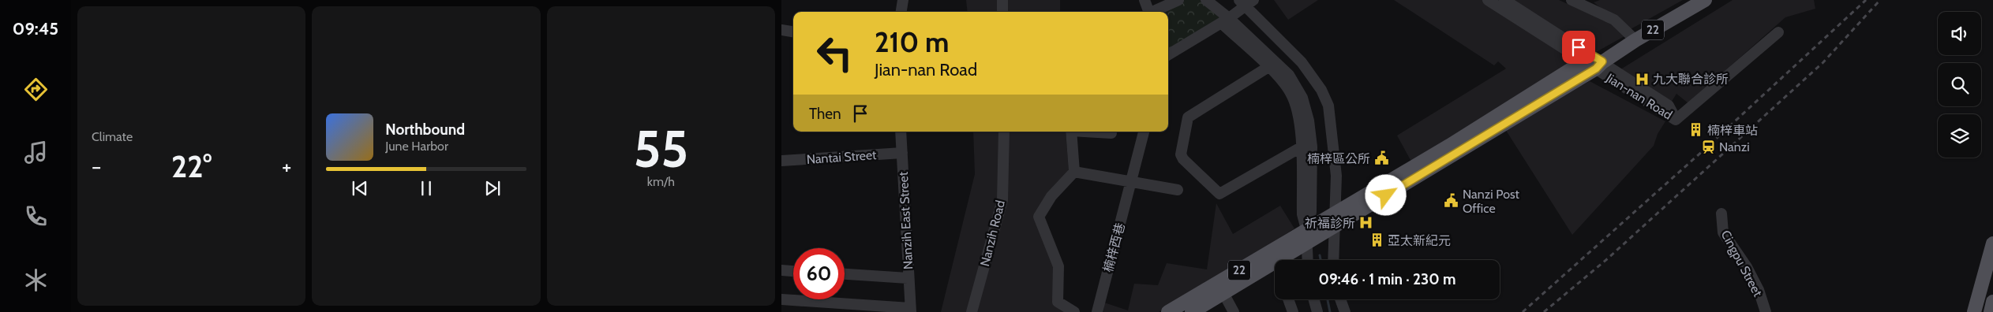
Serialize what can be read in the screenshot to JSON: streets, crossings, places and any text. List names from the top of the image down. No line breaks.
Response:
{"streets":{"main road":["22"],"street":["Jian-nan Road","Nantai Street","Nanzih East Street","Nanzih Road","楠梓西巷","Cingpu Street"]},"crossings":[["22","Jian-nan Road"],["Nantai Street","Nanzih East Street"]],"places":{"hospital":["九大聯合診所","祈福診所"],"building":["楠梓車站","亞太新紀元"],"station":["Nanzi"],"public building":["楠梓區公所","Nanzi Post Office"]},"page":{"tabs":"09:45","tile":["Climate",["55","km/h"]],"turn":["210 m","Jian-nan Road"],"then":"Then","song":["Northbound","June Harbor"],"heat":["−","22°","+"],"limit":"60","trip":"09:46 · 1 min · 230 m"}}
